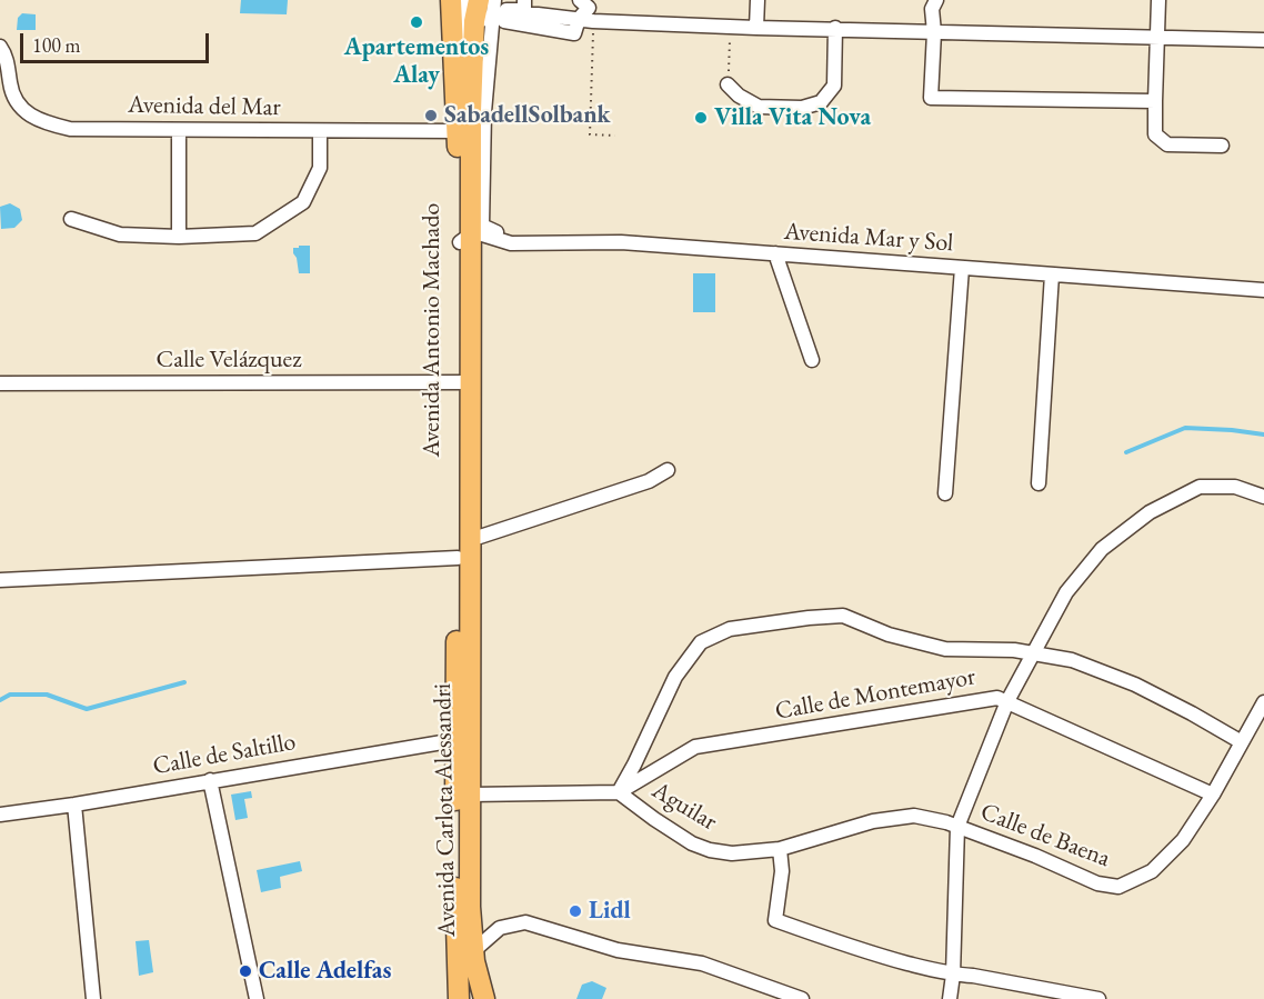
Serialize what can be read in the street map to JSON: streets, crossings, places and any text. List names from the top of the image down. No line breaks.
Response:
{"streets":{"main road":["Avenida Antonio Machado","Avenida Carlota Alessandri"],"street":["Avenida del Mar","Avenida Mar y Sol","Calle Velázquez","Calle de Montemayor","Calle de Saltillo","Aguilar","Calle de Baena"]},"crossings":[["Avenida del Mar","Avenida Antonio Machado"],["Avenida Mar y Sol","Avenida Antonio Machado"],["Avenida Antonio Machado","Calle Velázquez"],["Avenida Antonio Machado","Avenida Carlota Alessandri"],["Calle de Montemayor","Aguilar"],["Calle de Montemayor","Calle de Baena"],["Calle de Saltillo","Avenida Carlota Alessandri"],["Aguilar","Avenida Carlota Alessandri"],["Aguilar","Calle de Baena"]],"places":["Apartementos Alay","SabadellSolbank","Villa Vita Nova","Lidl","Calle Adelfas"],"scale_bar":"100 m"}
